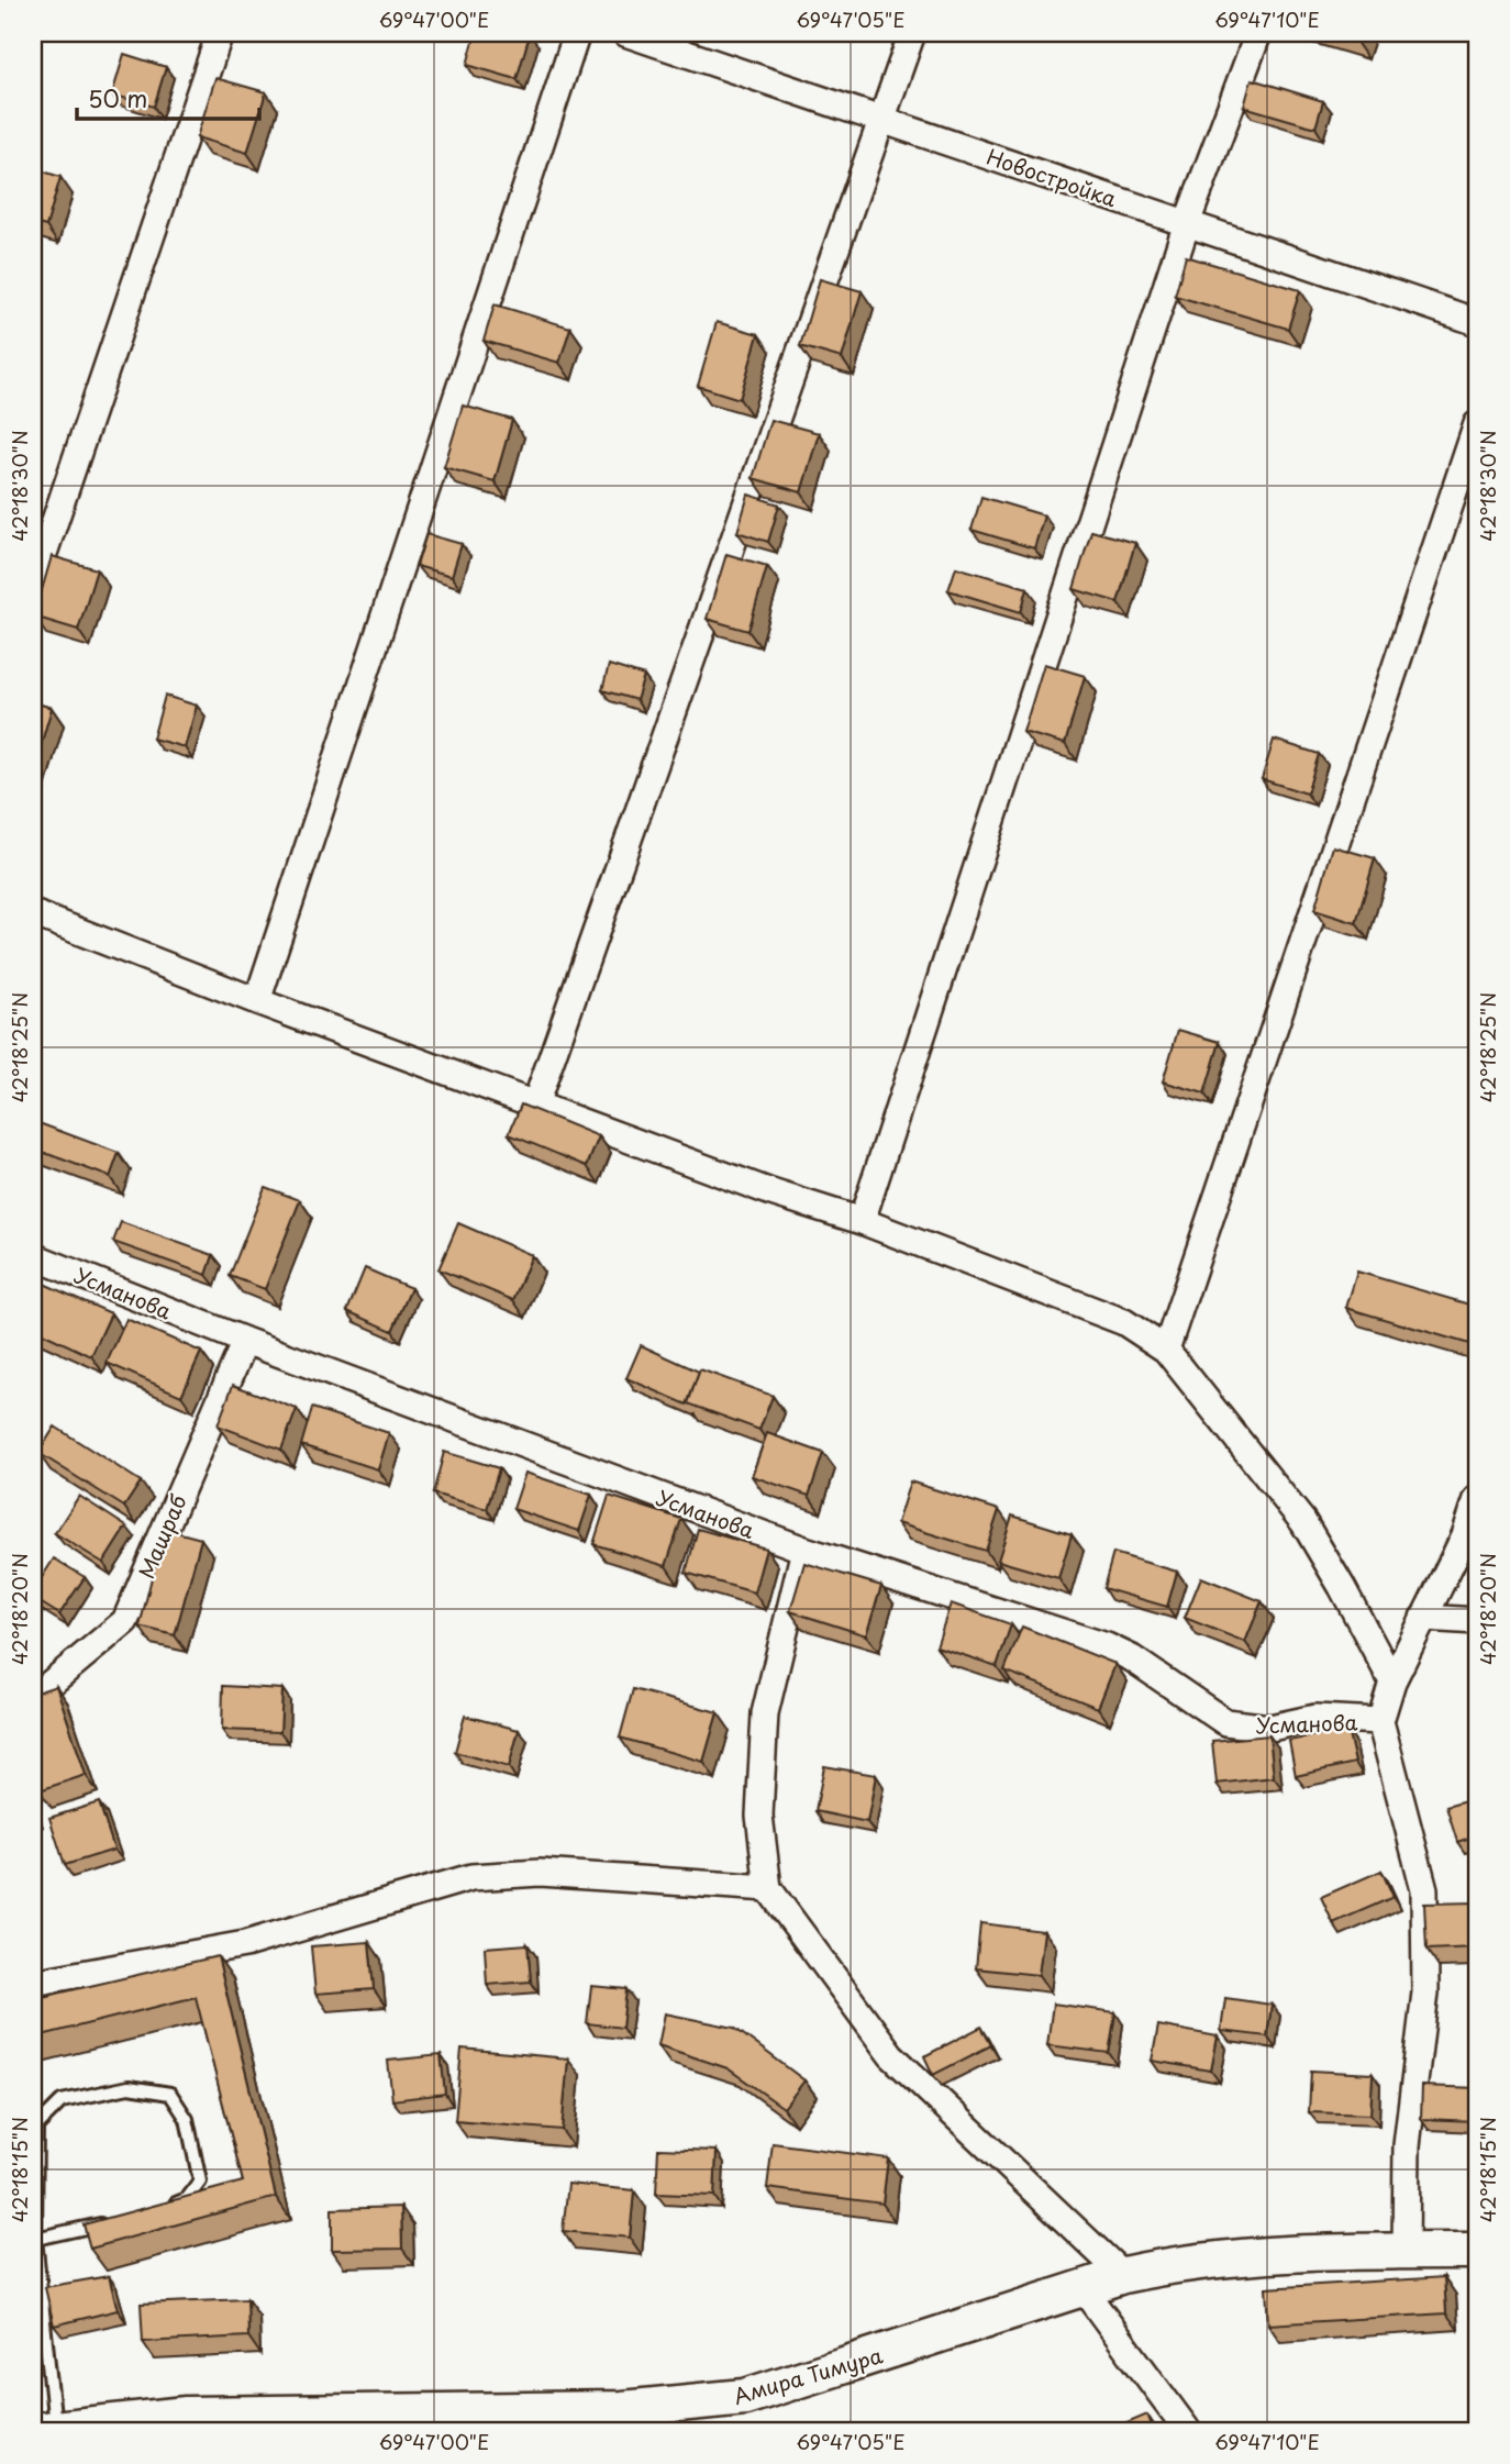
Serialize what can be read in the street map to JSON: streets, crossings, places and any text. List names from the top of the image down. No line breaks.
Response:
{"streets":{"street":["Новостройка","Усманова","Машраб","Амира Тимура"]},"crossings":[["Усманова","Машраб"]],"scale_bar":"50 m","coordinates":["69°47'00\"E","69°47'05\"E","69°47'10\"E","42°18'30\"N","42°18'25\"N","42°18'20\"N","42°18'15\"N"]}
